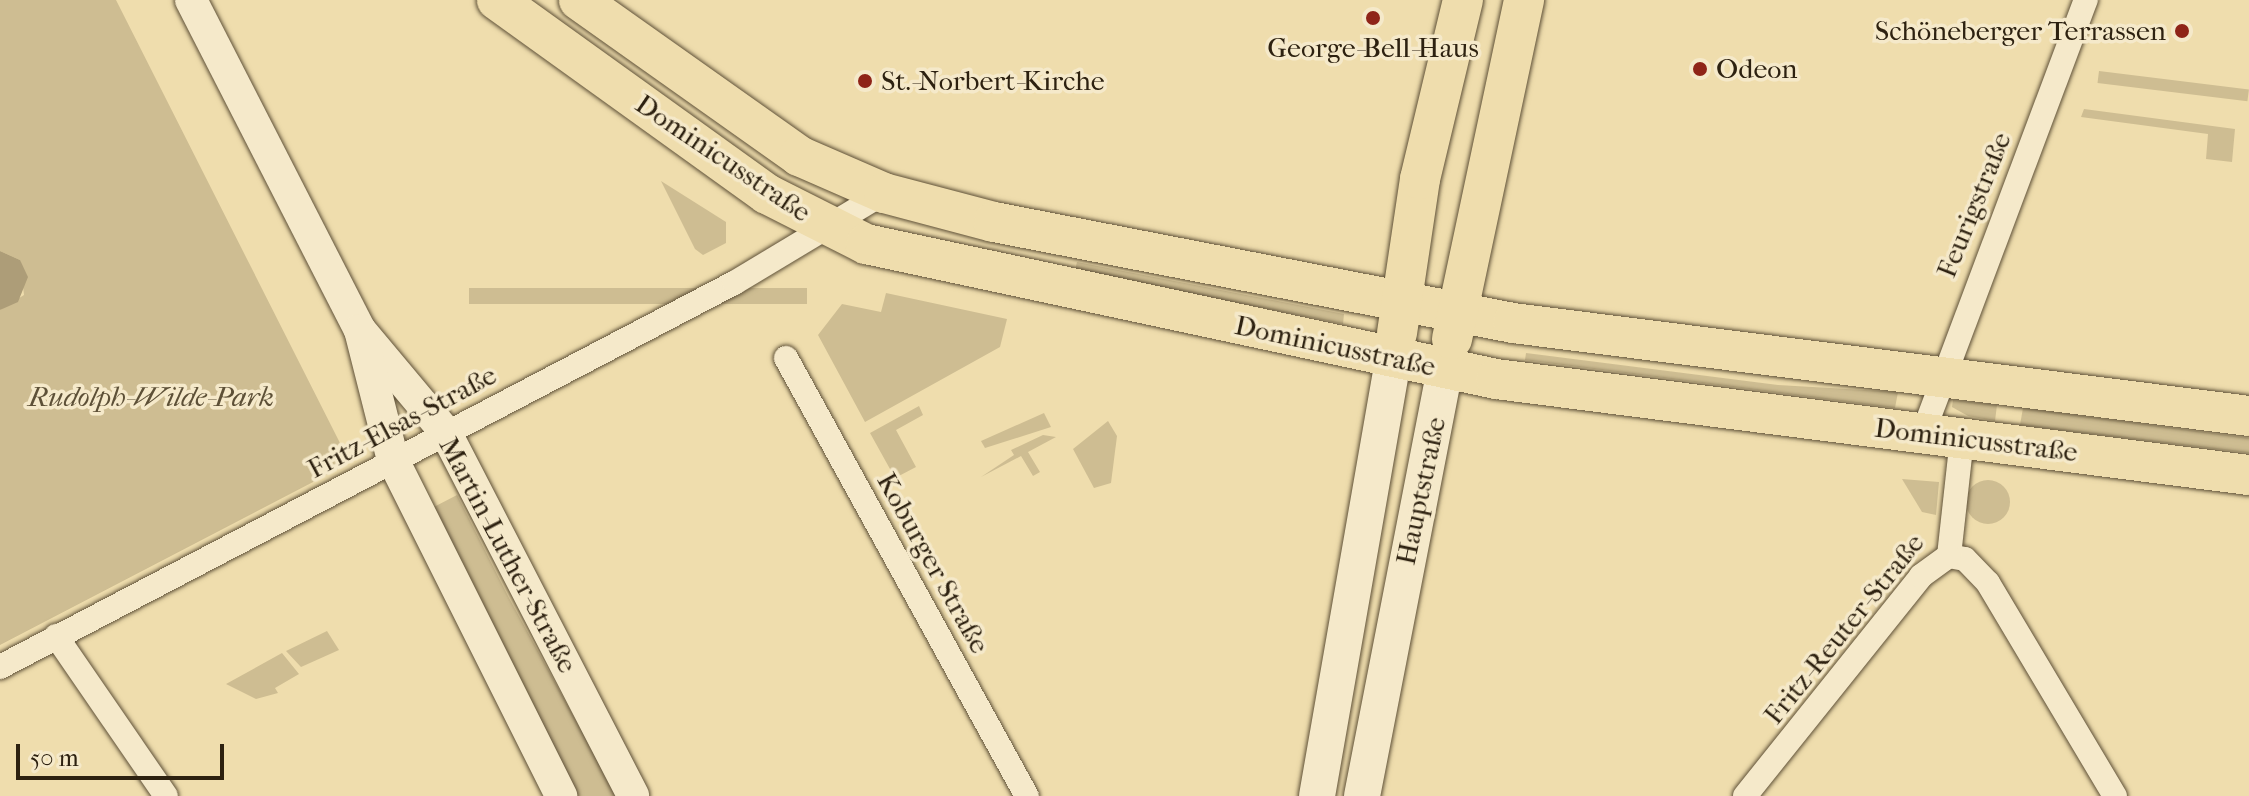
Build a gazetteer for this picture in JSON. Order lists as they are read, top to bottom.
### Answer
{
  "streets": {
    "main road": ["Dominicusstraße", "Hauptstraße"],
    "street": [
      "Feurigstraße",
      "Fritz-Elsas-Straße",
      "Martin-Luther-Straße",
      "Koburger Straße",
      "Fritz-Reuter-Straße"
    ]
  },
  "crossings": [
    ["Dominicusstraße", "Feurigstraße"],
    ["Dominicusstraße", "Fritz-Elsas-Straße"],
    ["Dominicusstraße", "Hauptstraße"],
    ["Dominicusstraße", "Fritz-Reuter-Straße"],
    ["Fritz-Elsas-Straße", "Martin-Luther-Straße"]
  ],
  "parks": ["Rudolph-Wilde-Park"],
  "places": [
    "George-Bell-Haus",
    "Schöneberger Terrassen",
    "Odeon",
    "St.-Norbert-Kirche"
  ],
  "scale_bar": "50 m"
}
